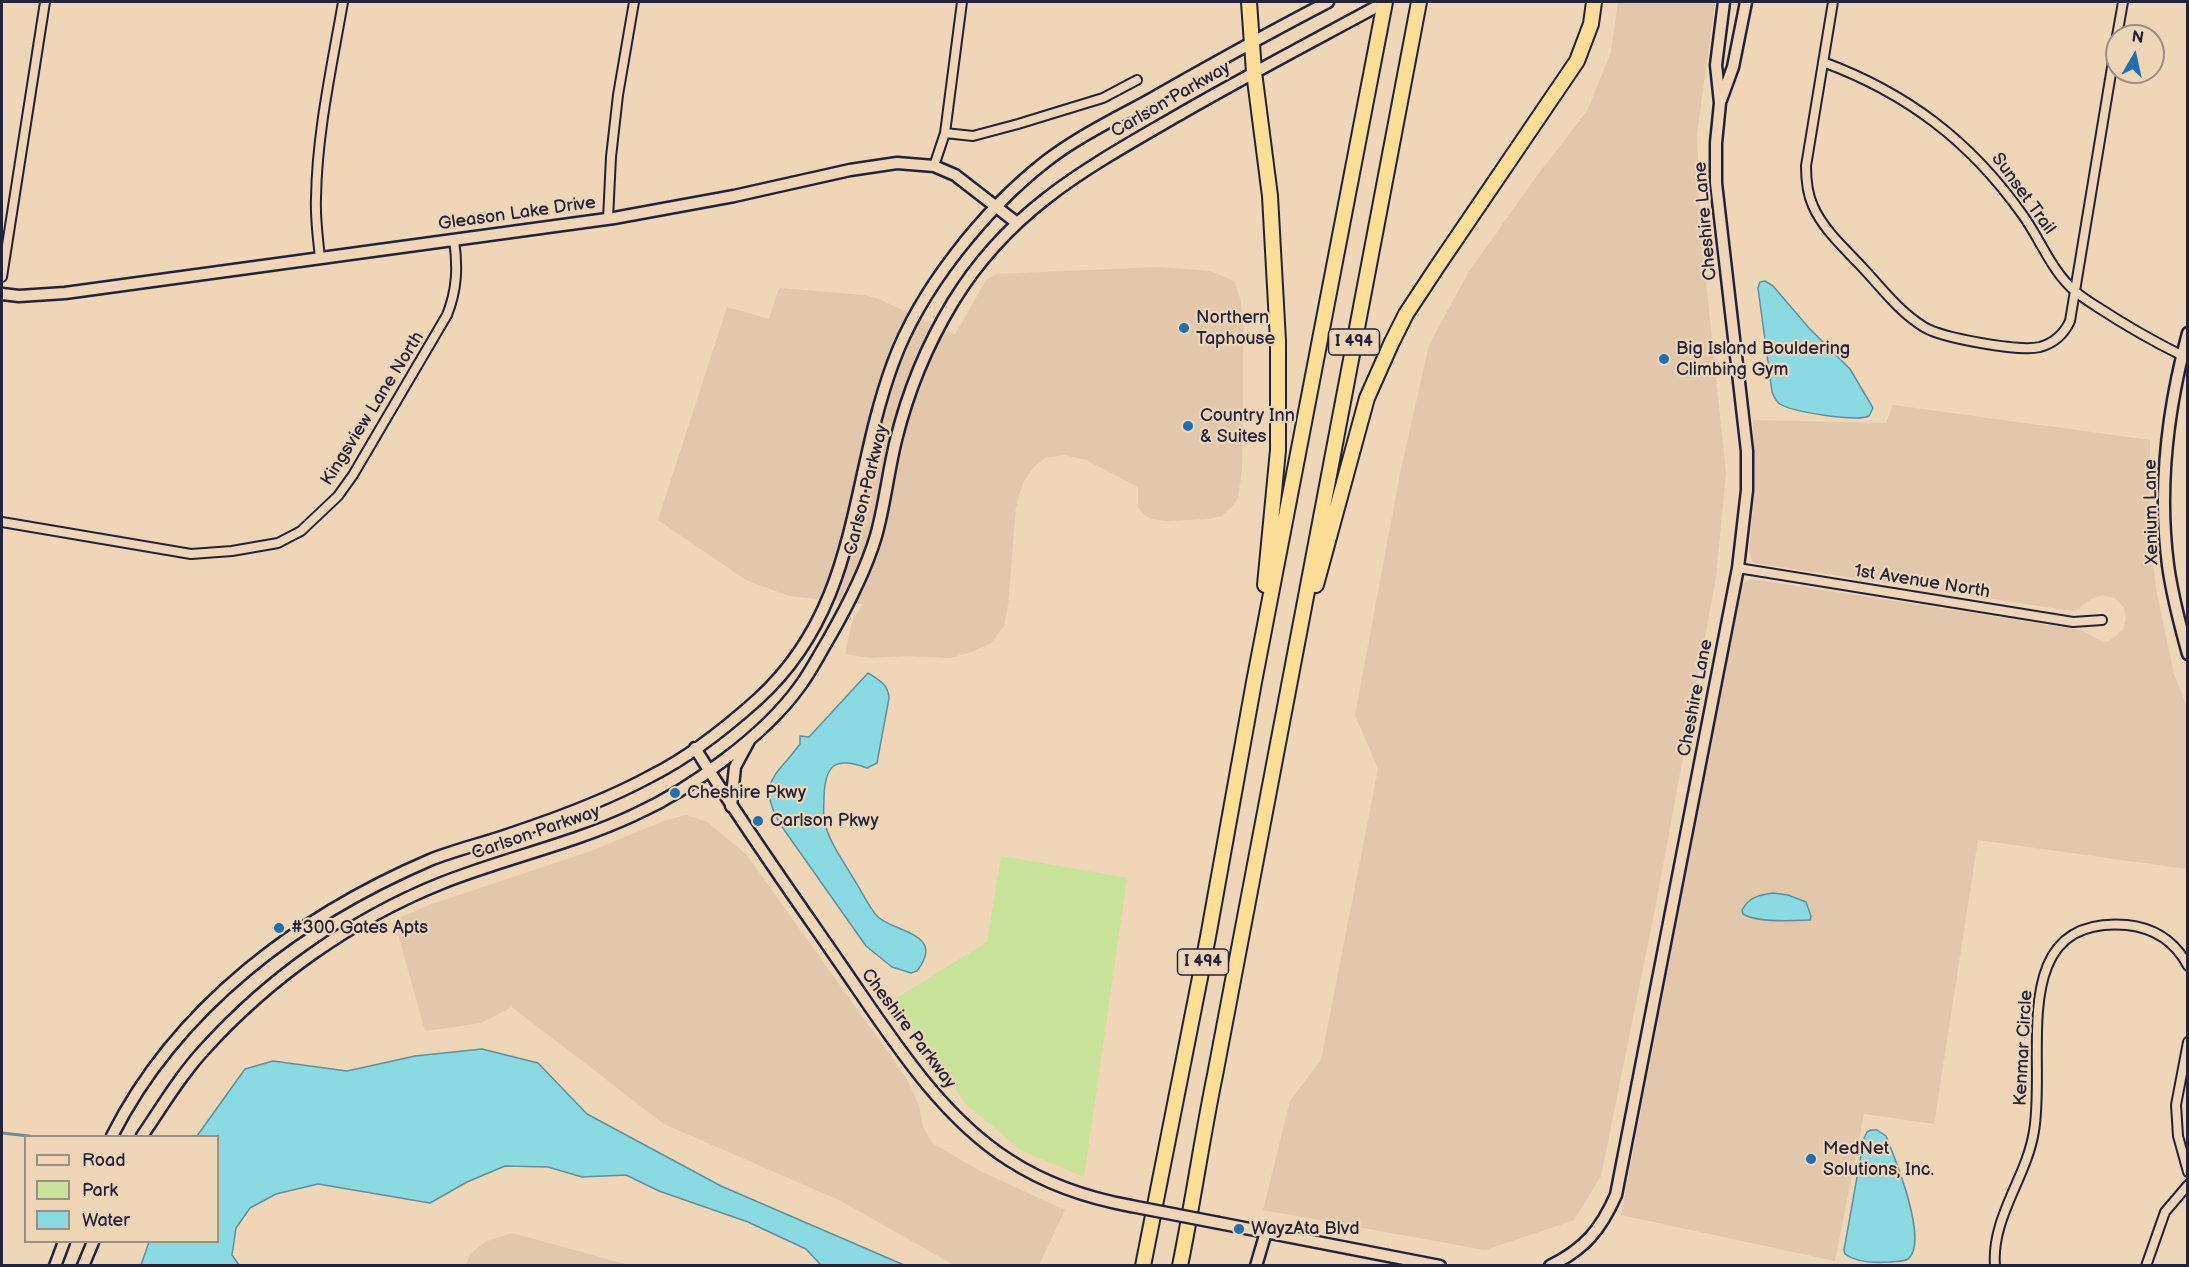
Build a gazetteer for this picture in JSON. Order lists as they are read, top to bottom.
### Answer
{
  "streets": {
    "highway": ["I 494"],
    "main road": [
      "Carlson Parkway",
      "Gleason Lake Drive",
      "Cheshire Lane",
      "Xenium Lane",
      "Cheshire Parkway"
    ],
    "street": [
      "Sunset Trail",
      "Kingsview Lane North",
      "1st Avenue North",
      "Kenmar Circle"
    ]
  },
  "crossings": [
    ["Carlson Parkway", "Gleason Lake Drive"],
    ["Carlson Parkway", "I 494"],
    ["Carlson Parkway", "Cheshire Parkway"],
    ["Sunset Trail", "Xenium Lane"],
    ["Gleason Lake Drive", "Kingsview Lane North"],
    ["Cheshire Lane", "1st Avenue North"]
  ],
  "places": [
    "Northern Taphouse",
    "Big Island Bouldering Climbing Gym",
    "Country Inn & Suites",
    "Cheshire Pkwy",
    "Carlson Pkwy",
    "#300 Gates Apts",
    "MedNet Solutions, Inc.",
    "WayzAta Blvd"
  ],
  "legend": ["Road", "Park", "Water"],
  "north": "top"
}
